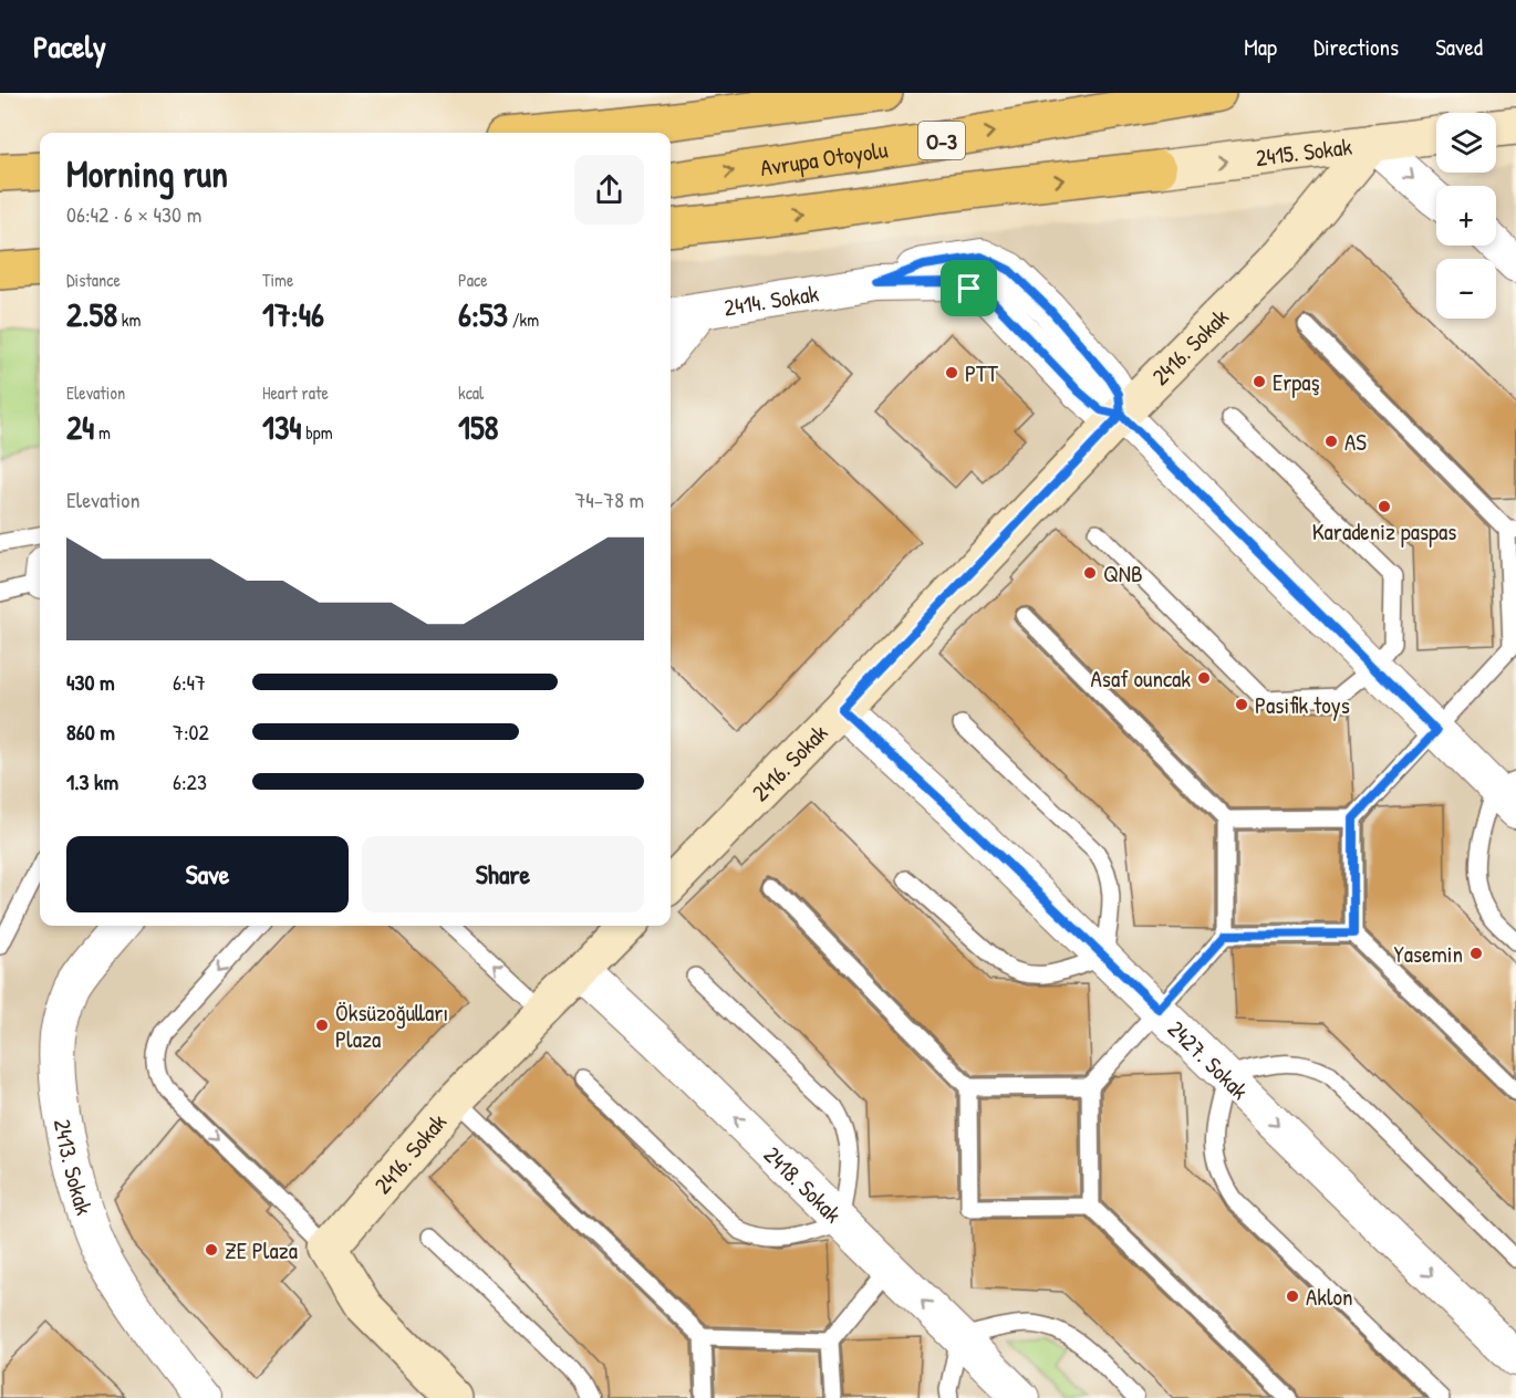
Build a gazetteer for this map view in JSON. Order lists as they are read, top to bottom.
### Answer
{
  "streets": {
    "highway": ["O-3", "Avrupa Otoyolu"],
    "street": [
      "2415. Sokak",
      "2414. Sokak",
      "2416. Sokak",
      "2427. Sokak",
      "2413. Sokak",
      "2418. Sokak"
    ]
  },
  "crossings": [
    ["2415. Sokak", "2416. Sokak"],
    ["2414. Sokak", "2416. Sokak"],
    ["2416. Sokak", "2427. Sokak"],
    ["2416. Sokak", "2418. Sokak"]
  ],
  "one_way": ["2415. Sokak", "2427. Sokak", "2418. Sokak"],
  "places": [
    "PTT",
    "Erpaş",
    "AS",
    "Karadeniz paspas",
    "QNB",
    "Asaf ouncak",
    "Pasifik toys",
    "Yasemin",
    "Öksüzoğulları Plaza",
    "ZE Plaza",
    "Aklon"
  ],
  "page": {
    "header": "Pacely",
    "nav": ["Map", "Directions", "Saved"],
    "map_buttons": ["+", "−"],
    "heading": ["Morning run", "06:42 · 6 × 430 m"],
    "stats": [
      ["Distance", "2.58 km"],
      ["Time", "17:46"],
      ["Pace", "6:53 /km"],
      ["Elevation", "24 m"],
      ["Heart rate", "134 bpm"],
      ["kcal", "158"]
    ],
    "chart": ["Elevation", "74–78 m"],
    "list": [
      {
        "name": "430 m",
        "note": "6:47"
      },
      {
        "name": "860 m",
        "note": "7:02"
      },
      {
        "name": "1.3 km",
        "note": "6:23"
      }
    ],
    "buttons": ["Save", "Share"]
  }
}
